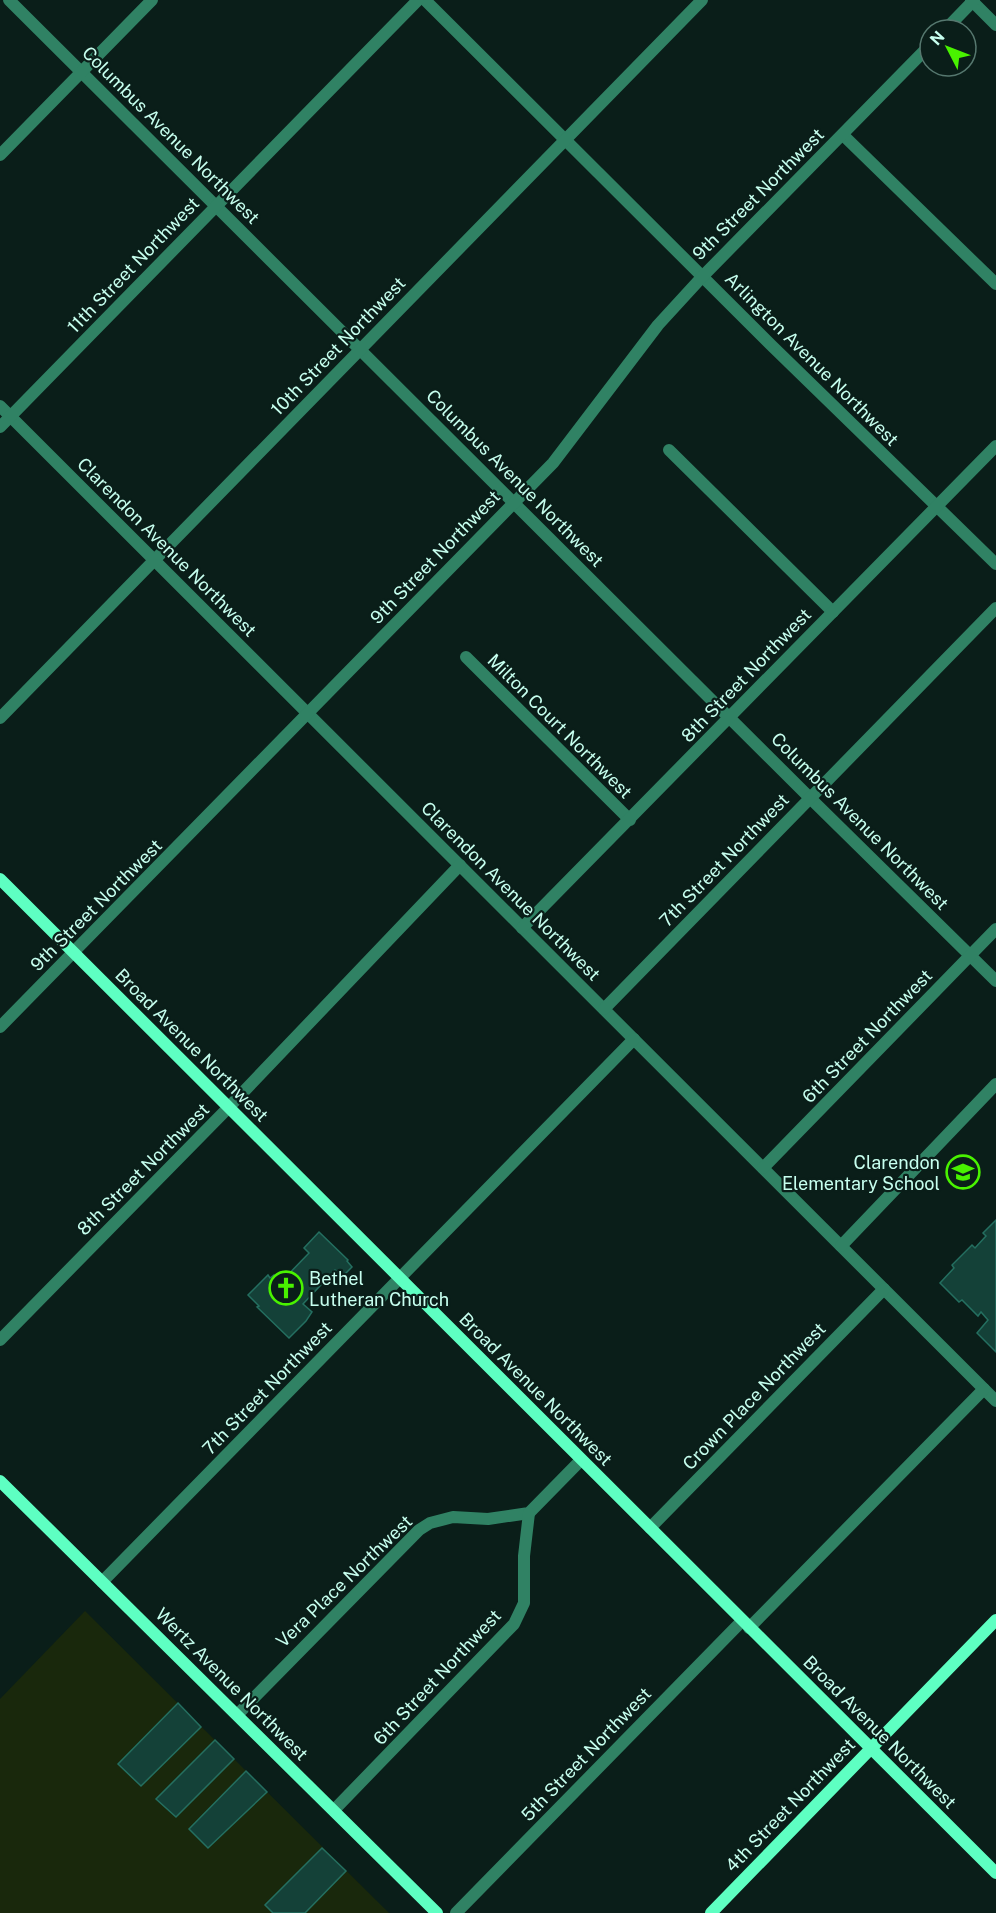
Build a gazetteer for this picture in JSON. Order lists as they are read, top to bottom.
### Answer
{
  "streets": {
    "street": [
      "Columbus Avenue Northwest",
      "9th Street Northwest",
      "11th Street Northwest",
      "10th Street Northwest",
      "Arlington Avenue Northwest",
      "Clarendon Avenue Northwest",
      "8th Street Northwest",
      "Milton Court Northwest",
      "7th Street Northwest",
      "6th Street Northwest",
      "Broad Avenue Northwest",
      "Crown Place Northwest",
      "Vera Place Northwest",
      "Wertz Avenue Northwest",
      "5th Street Northwest",
      "4th Street Northwest"
    ]
  },
  "crossings": [
    ["Columbus Avenue Northwest", "9th Street Northwest"],
    ["Columbus Avenue Northwest", "11th Street Northwest"],
    ["Columbus Avenue Northwest", "10th Street Northwest"],
    ["Columbus Avenue Northwest", "8th Street Northwest"],
    ["Columbus Avenue Northwest", "7th Street Northwest"],
    ["Columbus Avenue Northwest", "6th Street Northwest"],
    ["9th Street Northwest", "Arlington Avenue Northwest"],
    ["9th Street Northwest", "Clarendon Avenue Northwest"],
    ["9th Street Northwest", "Broad Avenue Northwest"],
    ["11th Street Northwest", "Clarendon Avenue Northwest"],
    ["10th Street Northwest", "Arlington Avenue Northwest"],
    ["10th Street Northwest", "Clarendon Avenue Northwest"],
    ["Arlington Avenue Northwest", "8th Street Northwest"],
    ["Clarendon Avenue Northwest", "8th Street Northwest"],
    ["Clarendon Avenue Northwest", "7th Street Northwest"],
    ["Clarendon Avenue Northwest", "6th Street Northwest"],
    ["Clarendon Avenue Northwest", "Crown Place Northwest"],
    ["Clarendon Avenue Northwest", "5th Street Northwest"],
    ["8th Street Northwest", "Milton Court Northwest"],
    ["8th Street Northwest", "Broad Avenue Northwest"],
    ["7th Street Northwest", "Broad Avenue Northwest"],
    ["7th Street Northwest", "Wertz Avenue Northwest"],
    ["6th Street Northwest", "Vera Place Northwest"],
    ["6th Street Northwest", "Wertz Avenue Northwest"],
    ["Broad Avenue Northwest", "Crown Place Northwest"],
    ["Broad Avenue Northwest", "5th Street Northwest"],
    ["Broad Avenue Northwest", "4th Street Northwest"],
    ["Vera Place Northwest", "Wertz Avenue Northwest"]
  ],
  "places": {
    "school or university": ["Clarendon Elementary School"],
    "church": ["Bethel Lutheran Church"]
  },
  "north": "top left"
}
